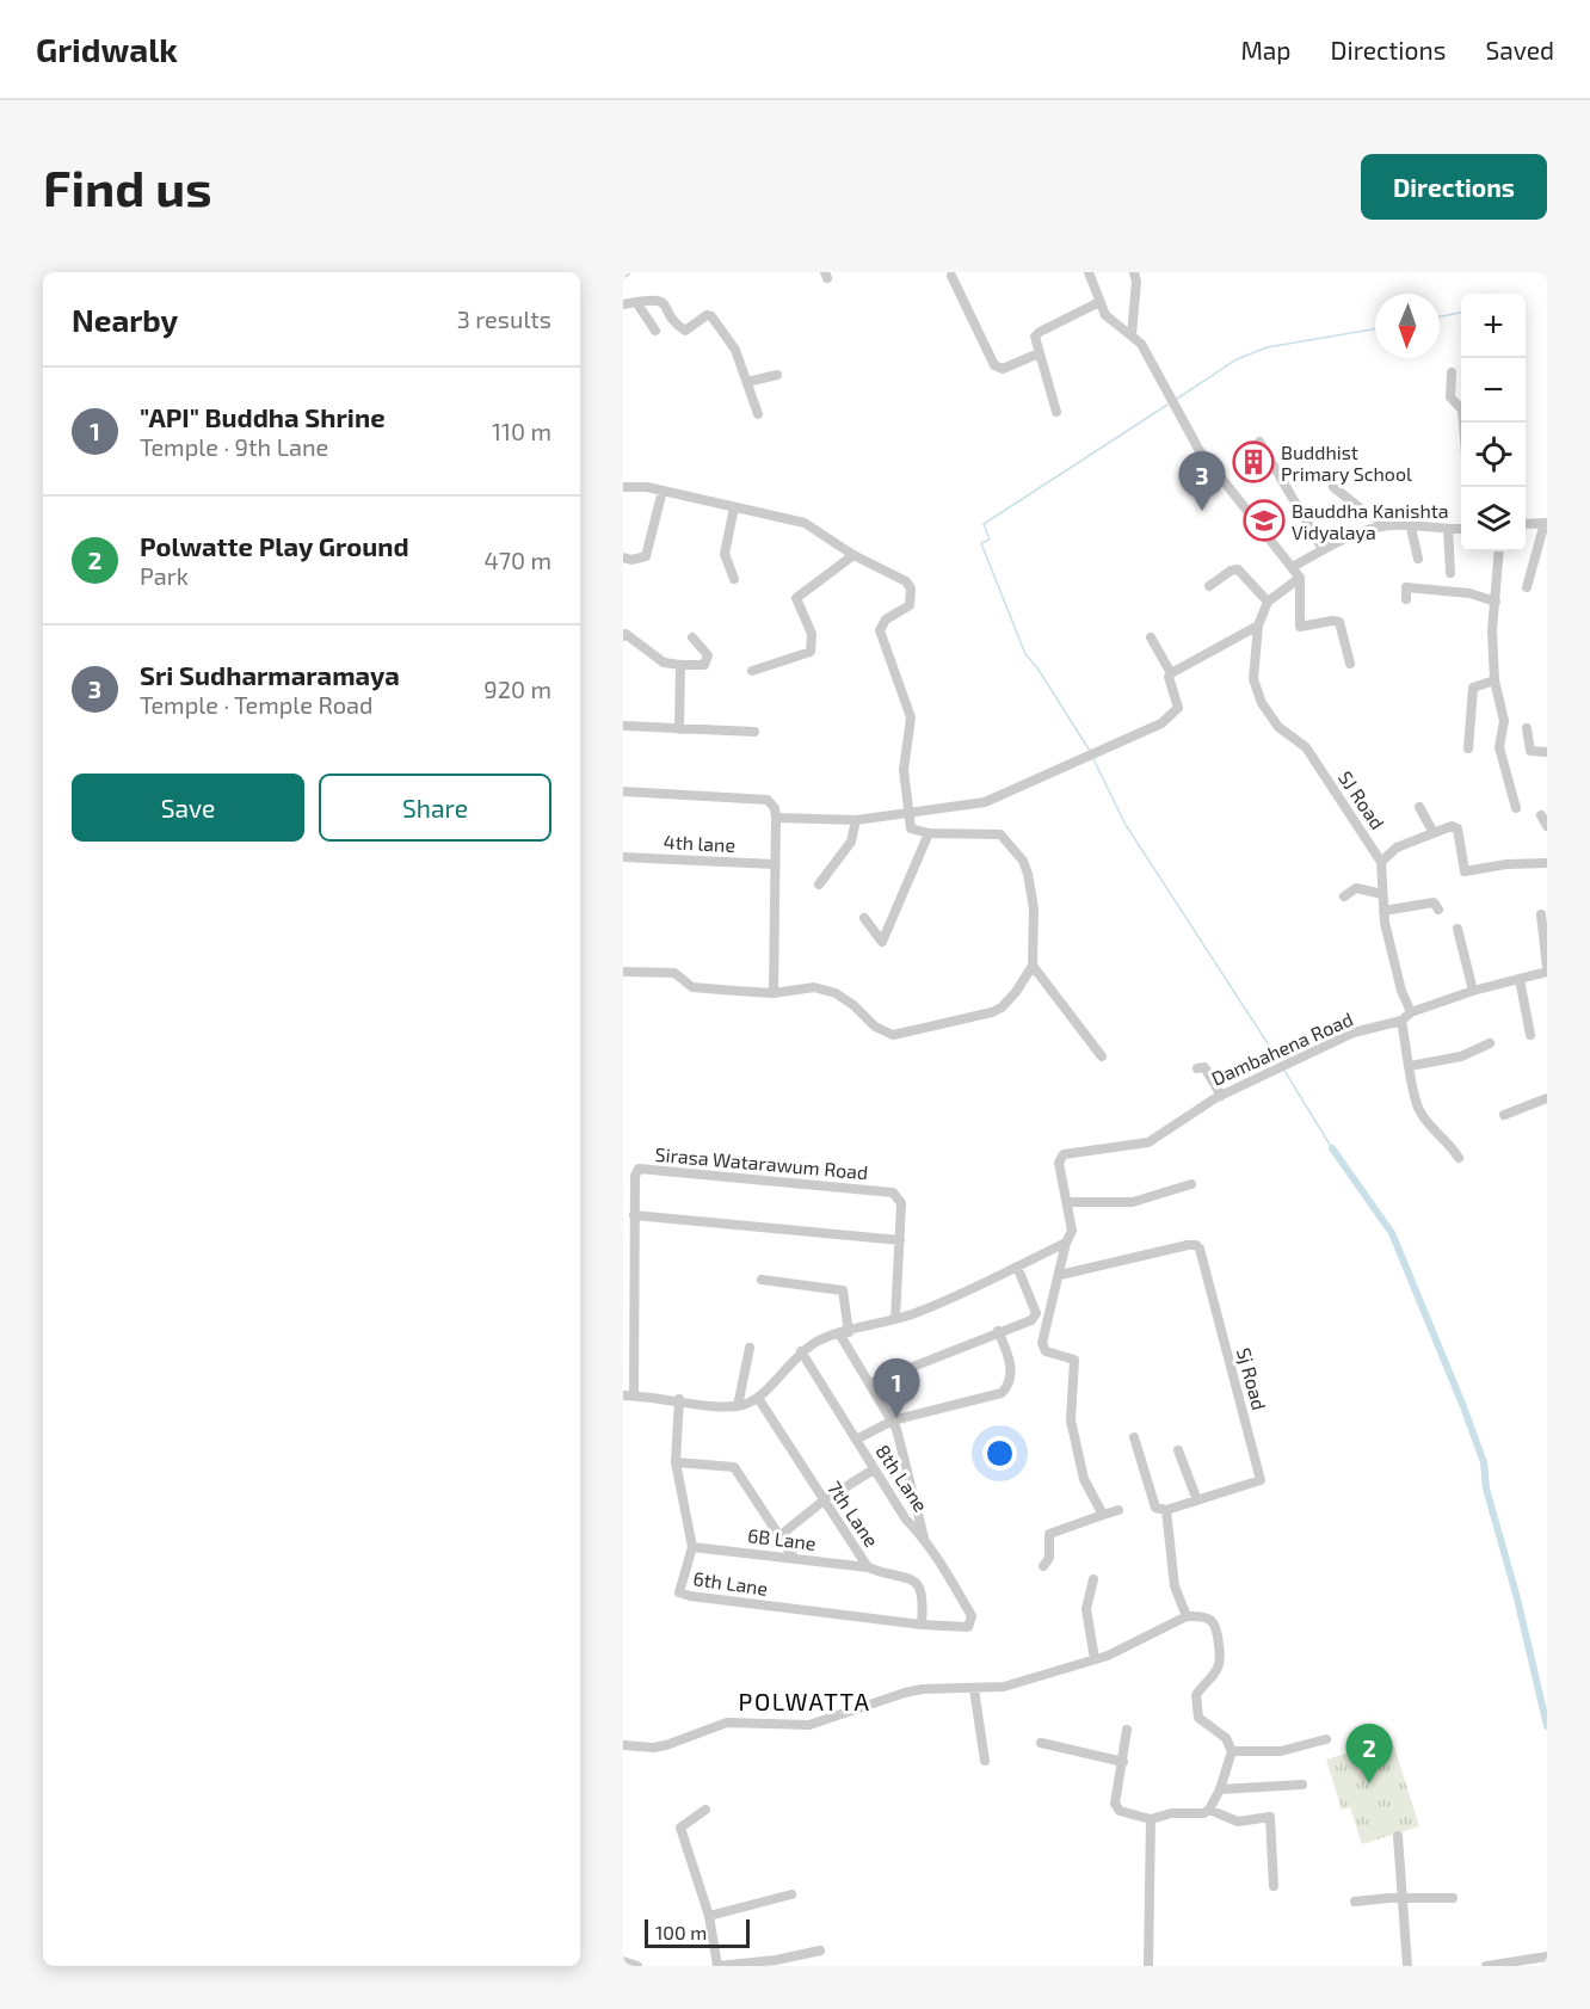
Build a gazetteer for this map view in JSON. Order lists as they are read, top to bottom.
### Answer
{
  "streets": {
    "street": [
      "SJ Road",
      "4th lane",
      "Dambahena Road",
      "Sirasa Watarawum Road",
      "Sj Road",
      "8th Lane",
      "7th Lane",
      "6B Lane",
      "6th Lane"
    ]
  },
  "crossings": [
    ["8th Lane", "6th Lane"],
    ["7th Lane", "6B Lane"],
    ["7th Lane", "6th Lane"],
    ["6B Lane", "6th Lane"]
  ],
  "districts": ["POLWATTA"],
  "places": {
    "building": ["Buddhist Primary School"],
    "school or university": ["Bauddha Kanishta Vidyalaya"]
  },
  "scale_bar": "100 m",
  "north": "bottom",
  "page": {
    "header": "Gridwalk",
    "nav": ["Map", "Directions", "Saved"],
    "buttons": [
      "Directions",
      ["Save", "Share"]
    ],
    "title": "Find us",
    "heading": ["Nearby", "3 results"],
    "map_buttons": ["+", "−"],
    "list": [
      {
        "mark": "1",
        "name": "\"API\" Buddha Shrine",
        "note": "Temple · 9th Lane",
        "value": "110 m"
      },
      {
        "mark": "2",
        "name": "Polwatte Play Ground",
        "note": "Park",
        "value": "470 m"
      },
      {
        "mark": "3",
        "name": "Sri Sudharmaramaya",
        "note": "Temple · Temple Road",
        "value": "920 m"
      }
    ],
    "pins": ["3", "1", "2"],
    "scale": "100 m"
  }
}
